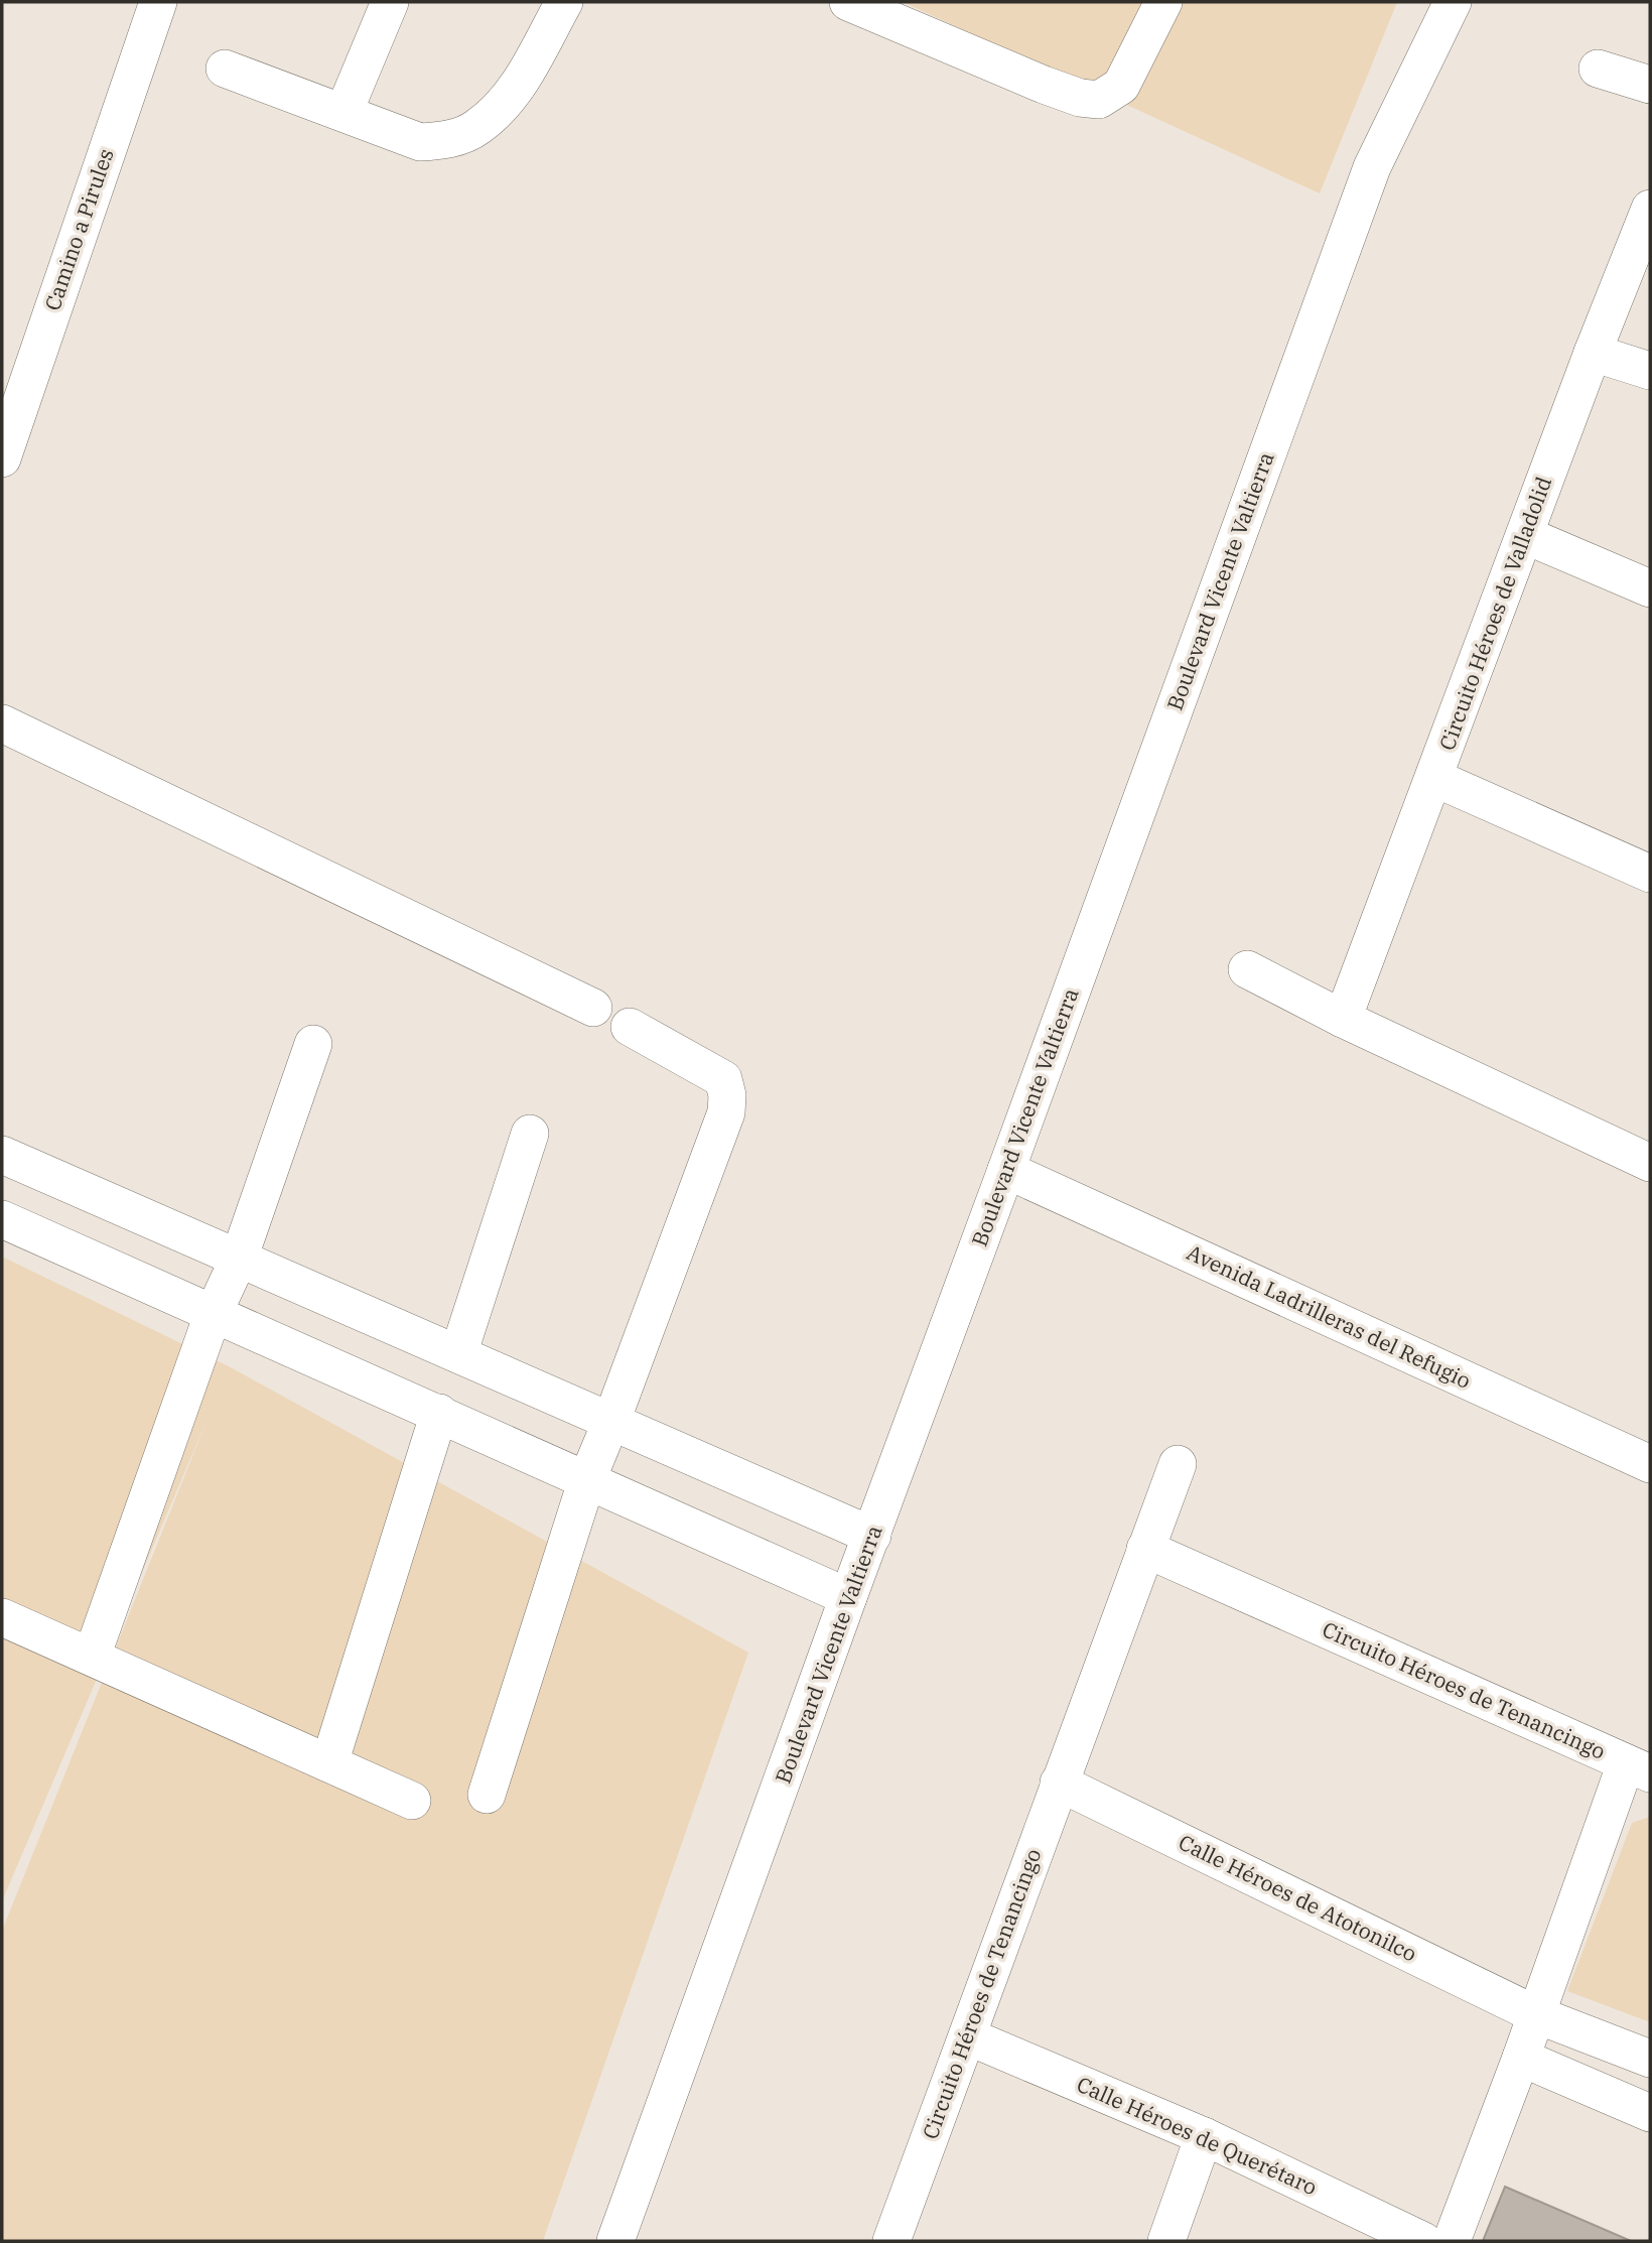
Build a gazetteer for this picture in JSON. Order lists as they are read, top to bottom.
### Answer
{
  "streets": {
    "street": [
      "Camino a Pirules",
      "Boulevard Vicente Valtierra",
      "Circuito Héroes de Valladolid",
      "Avenida Ladrilleras del Refugio",
      "Circuito Héroes de Tenancingo",
      "Calle Héroes de Atotonilco",
      "Calle Héroes de Querétaro"
    ]
  },
  "crossings": [
    ["Boulevard Vicente Valtierra", "Avenida Ladrilleras del Refugio"],
    ["Circuito Héroes de Tenancingo", "Calle Héroes de Atotonilco"],
    ["Circuito Héroes de Tenancingo", "Calle Héroes de Querétaro"]
  ]
}
